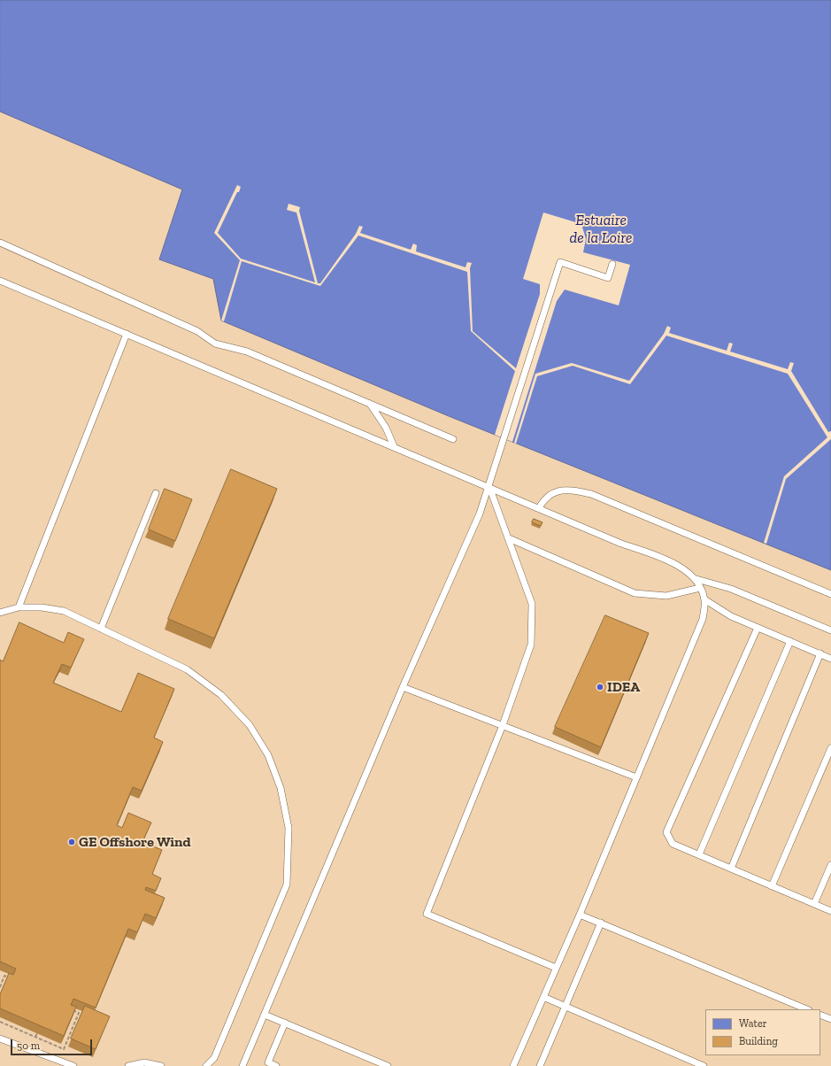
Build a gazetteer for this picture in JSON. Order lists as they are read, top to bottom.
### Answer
{
  "water": ["Estuaire de la Loire"],
  "places": ["IDEA", "GE Offshore Wind"],
  "legend": ["Water", "Building"],
  "scale_bar": "50 m"
}
